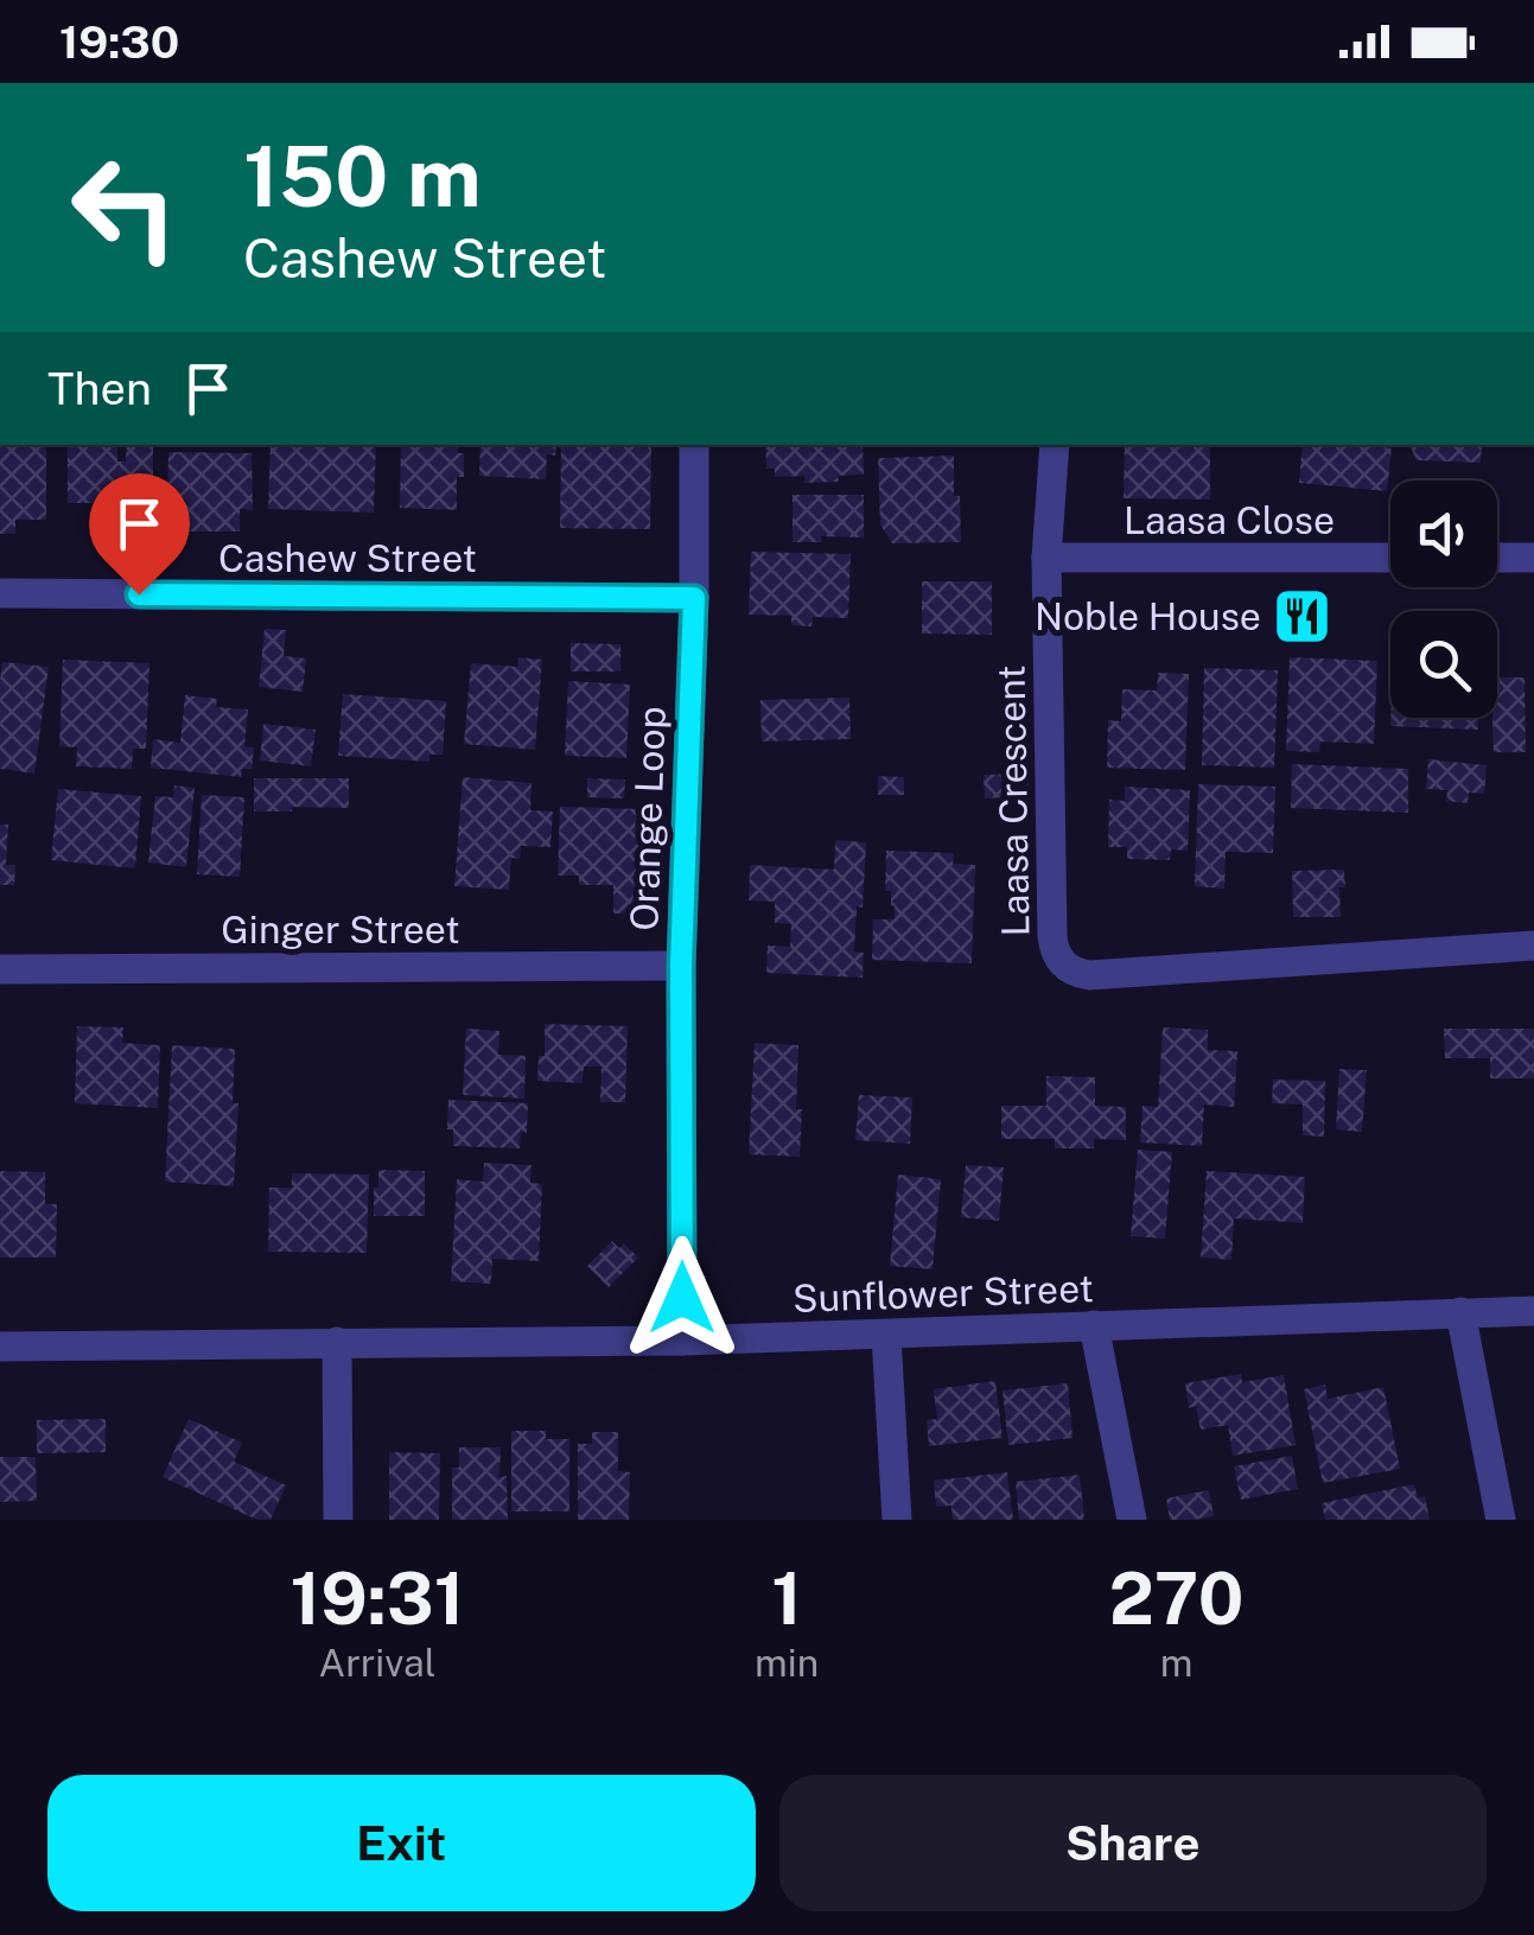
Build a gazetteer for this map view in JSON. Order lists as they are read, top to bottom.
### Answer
{
  "streets": {
    "street": [
      "Laasa Close",
      "Cashew Street",
      "Laasa Crescent",
      "Orange Loop",
      "Ginger Street",
      "Sunflower Street"
    ]
  },
  "crossings": [
    ["Laasa Close", "Laasa Crescent"],
    ["Cashew Street", "Orange Loop"],
    ["Orange Loop", "Ginger Street"],
    ["Orange Loop", "Sunflower Street"]
  ],
  "places": {
    "restaurant": ["Noble House"]
  },
  "page": {
    "status": "19:30",
    "turn": ["150 m", "Cashew Street"],
    "then": "Then",
    "eta": [
      "19:31",
      "Arrival",
      "1",
      "min",
      "270",
      "m"
    ],
    "buttons": ["Exit", "Share"]
  }
}
